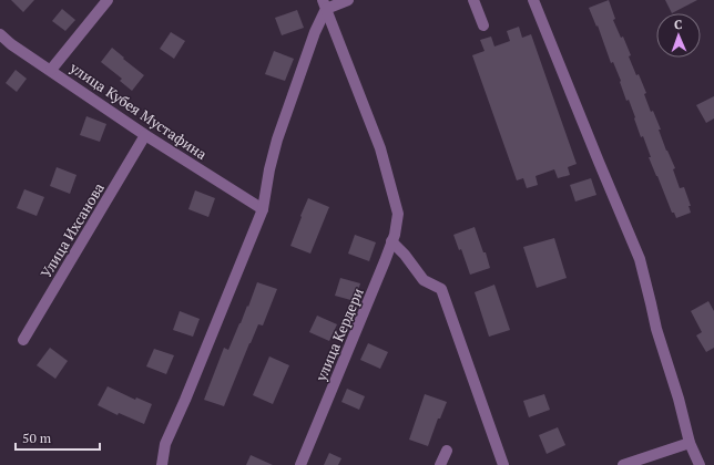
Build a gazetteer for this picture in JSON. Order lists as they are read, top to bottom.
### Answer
{
  "streets": {
    "street": ["улица Кубея Мустафина", "Улица Ихсанова", "улица Кердери"]
  },
  "crossings": [
    ["улица Кубея Мустафина", "Улица Ихсанова"]
  ],
  "scale_bar": "50 m",
  "north": "top"
}
